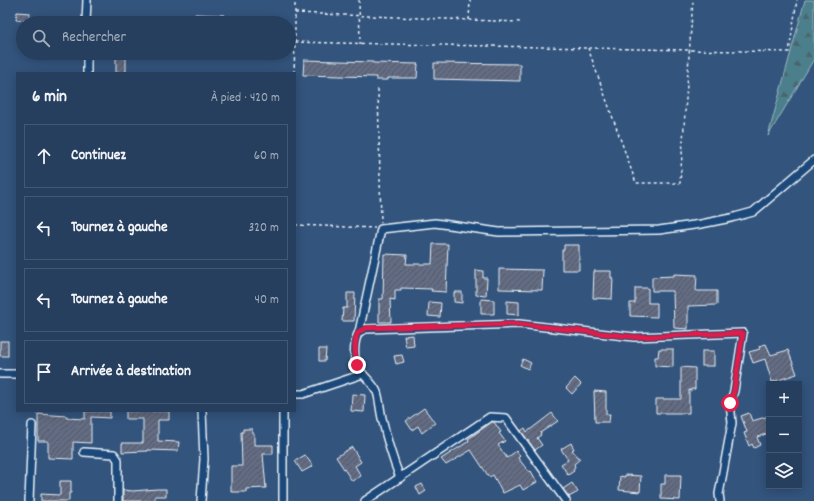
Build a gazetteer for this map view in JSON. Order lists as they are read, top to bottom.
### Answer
{
  "page": {
    "search": "Rechercher",
    "heading": ["6 min", "À pied · 420 m"],
    "list": [
      ["Continuez", "60 m"],
      ["Tournez à gauche", "320 m"],
      ["Tournez à gauche", "40 m"],
      "Arrivée à destination"
    ],
    "map_buttons": ["+", "−"]
  }
}
